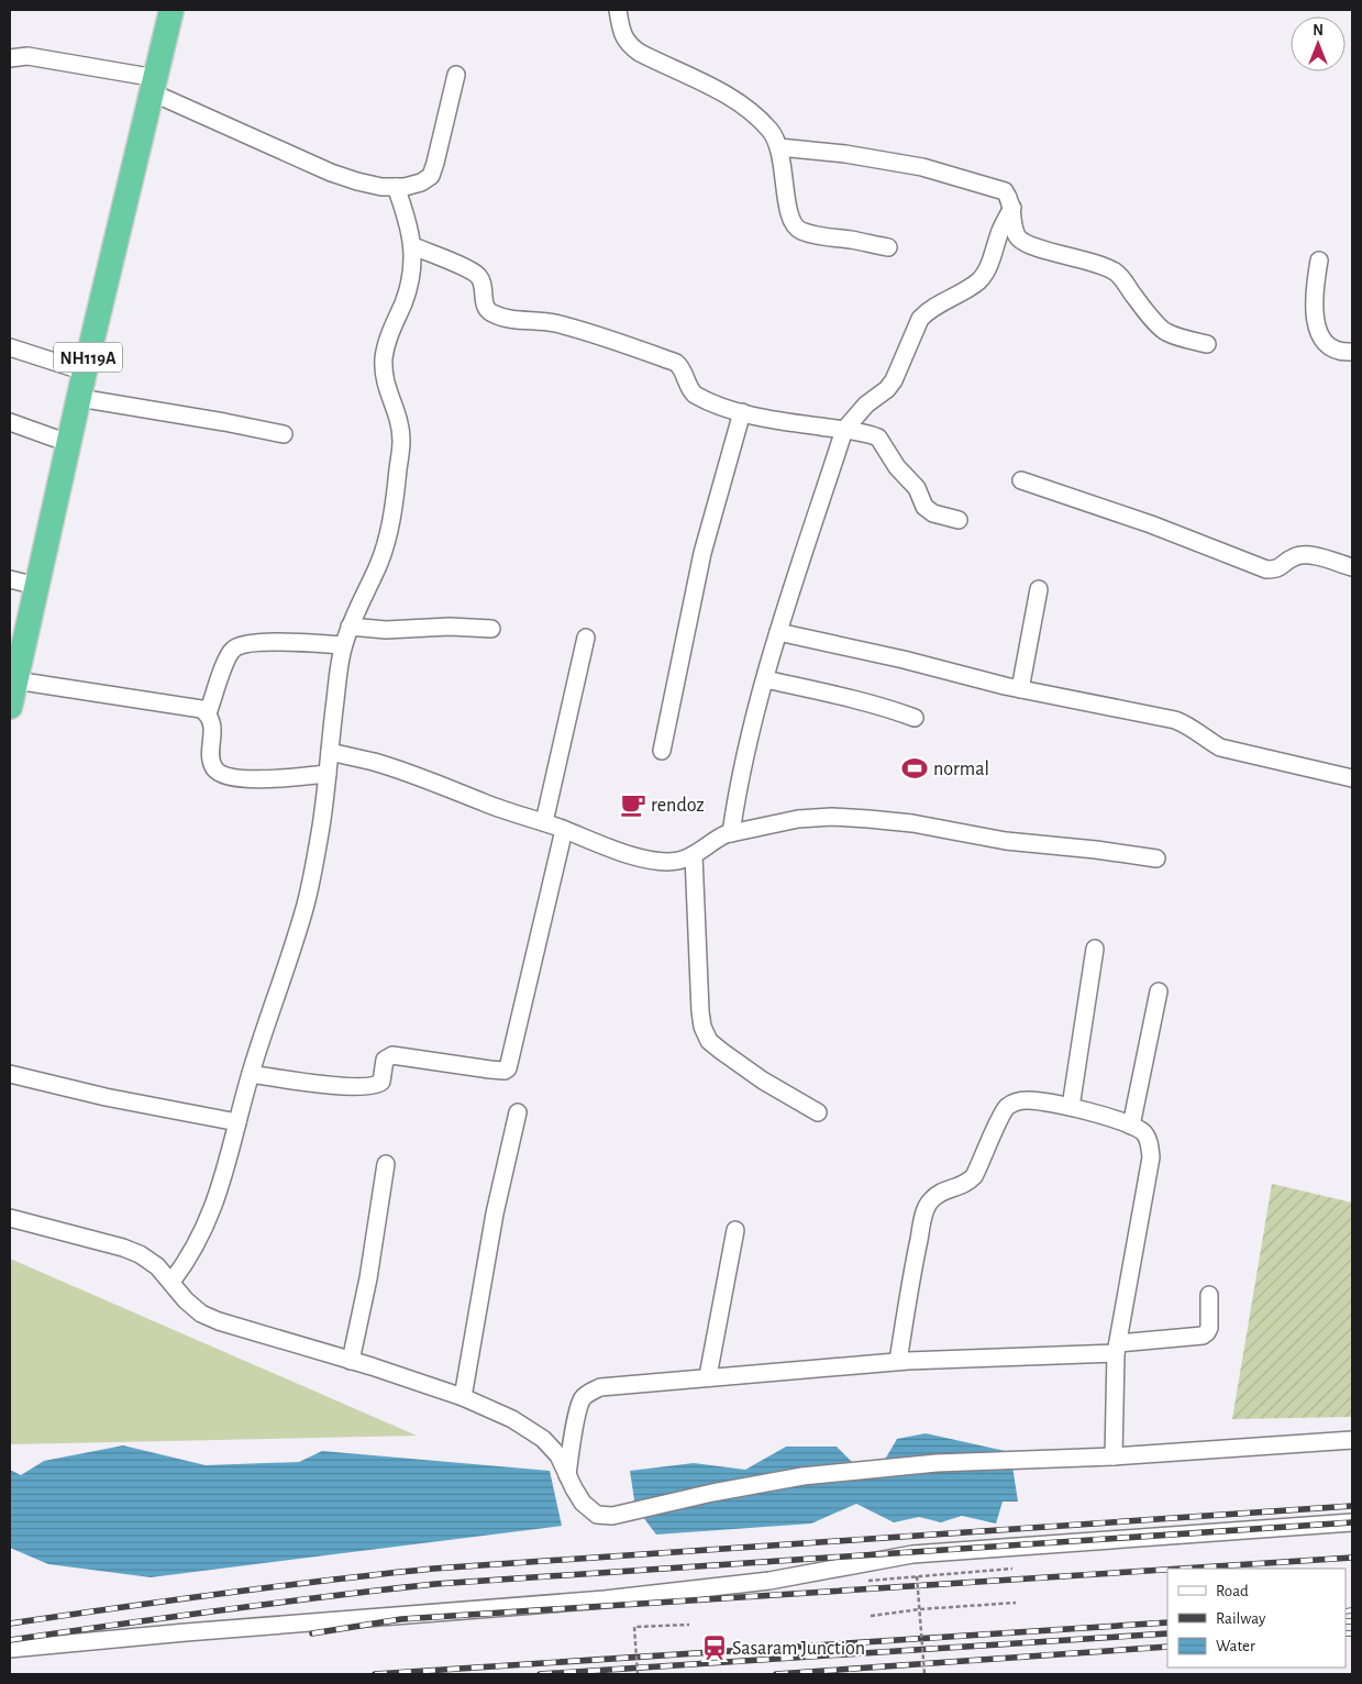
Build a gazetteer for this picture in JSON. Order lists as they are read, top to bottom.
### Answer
{
  "streets": {
    "highway": ["NH119A"]
  },
  "places": {
    "sports": ["normal"],
    "cafe": ["rendoz"],
    "station": ["Sasaram Junction"]
  },
  "legend": ["Road", "Railway", "Water"],
  "north": "top"
}
